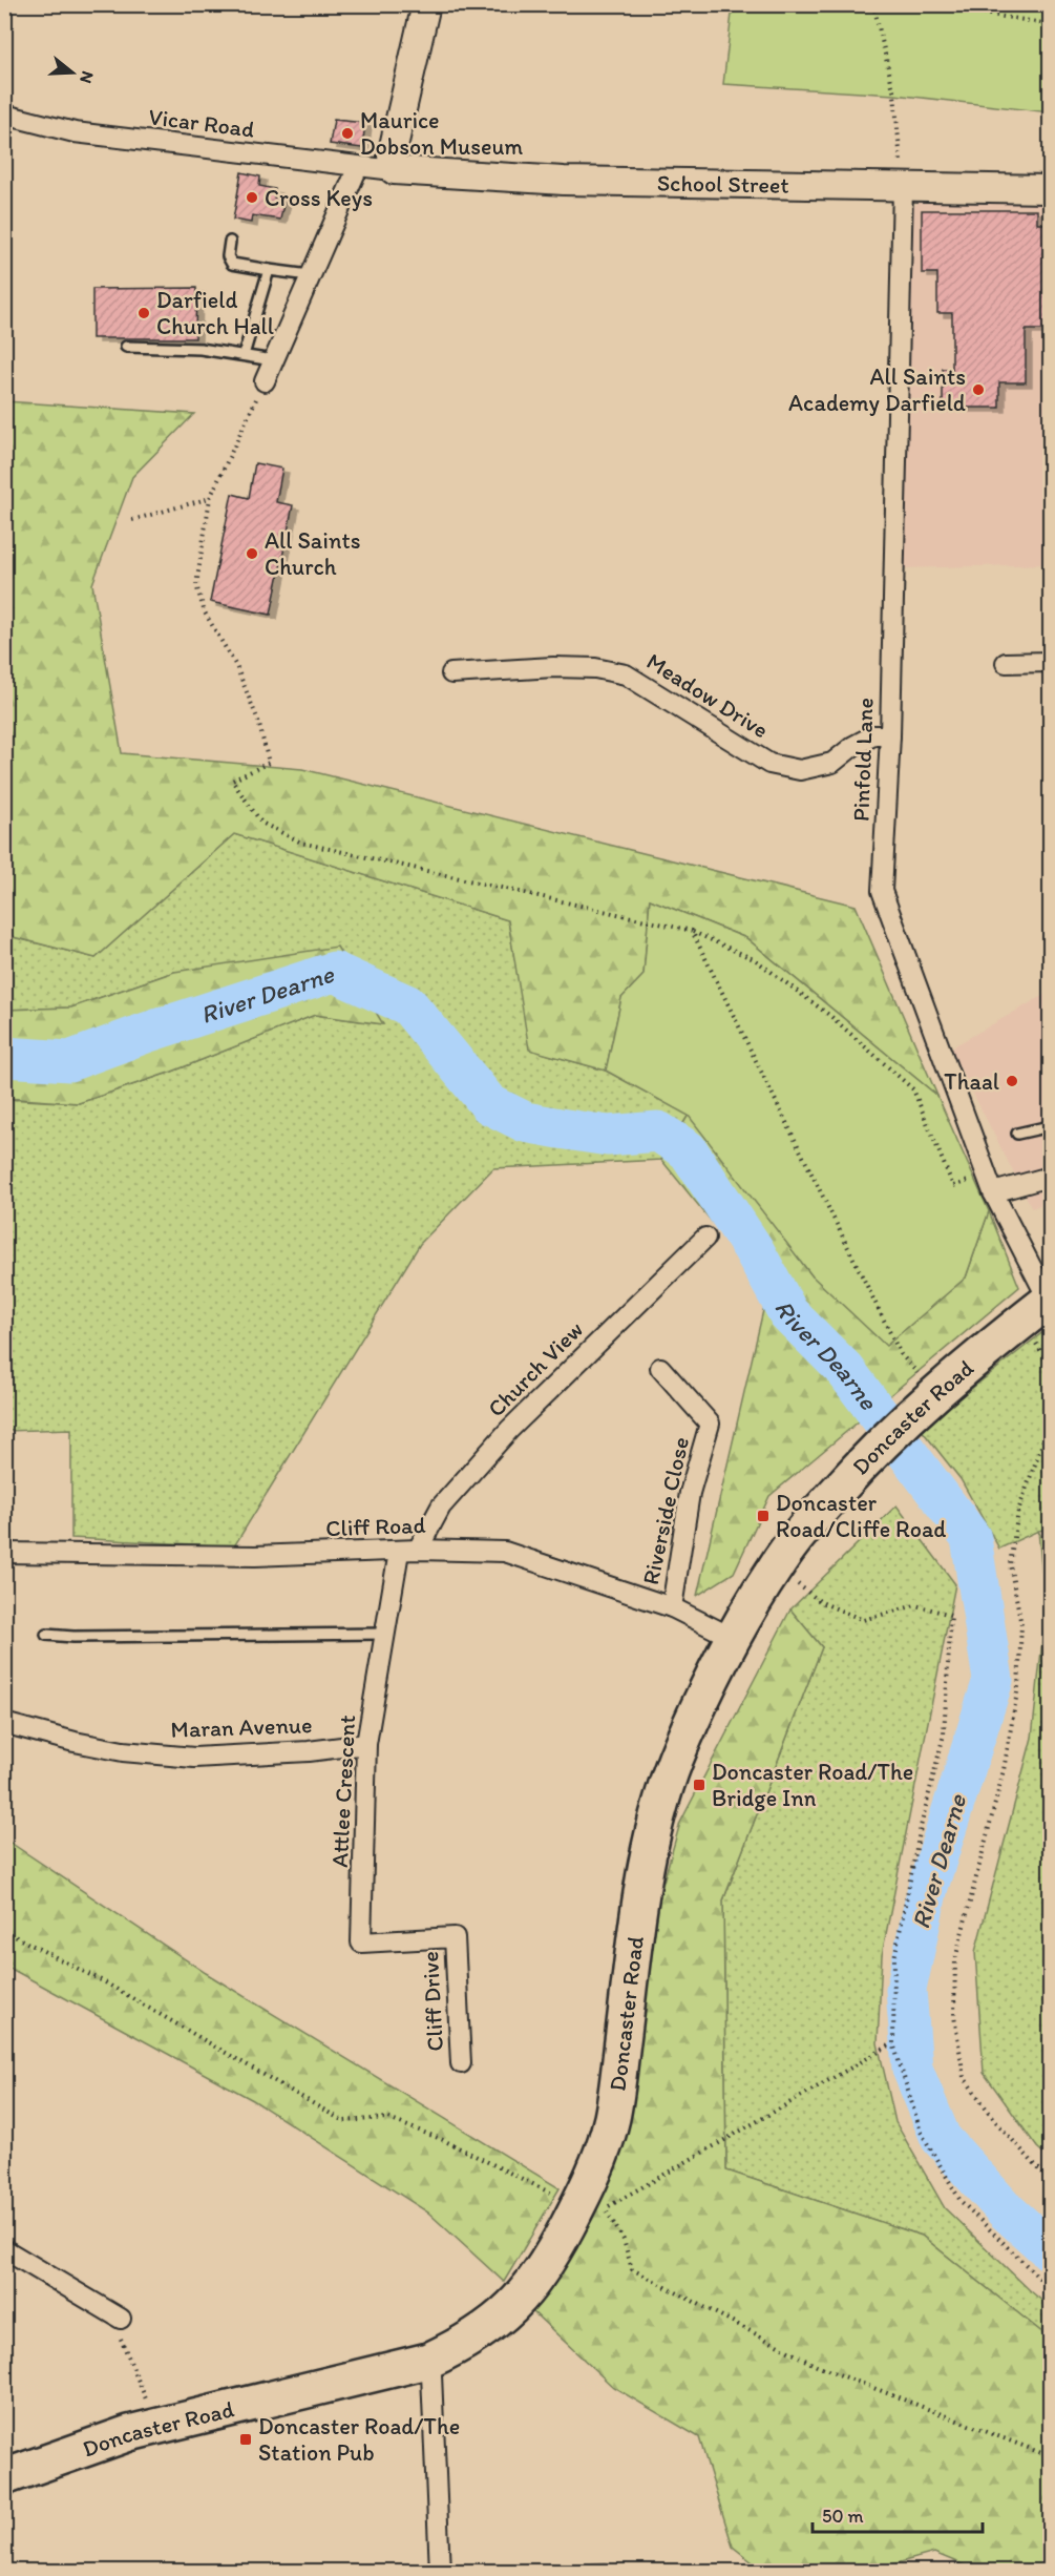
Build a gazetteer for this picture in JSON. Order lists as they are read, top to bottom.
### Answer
{
  "streets": {
    "highway": ["Doncaster Road"],
    "street": [
      "Vicar Road",
      "School Street",
      "Meadow Drive",
      "Pinfold Lane",
      "Church View",
      "Riverside Close",
      "Cliff Road",
      "Maran Avenue",
      "Attlee Crescent",
      "Cliff Drive"
    ]
  },
  "crossings": [
    ["Vicar Road", "School Street"],
    ["School Street", "Pinfold Lane"],
    ["Meadow Drive", "Pinfold Lane"],
    ["Pinfold Lane", "Doncaster Road"],
    ["Church View", "Cliff Road"],
    ["Church View", "Attlee Crescent"],
    ["Doncaster Road", "Cliff Road"],
    ["Riverside Close", "Cliff Road"],
    ["Cliff Road", "Attlee Crescent"],
    ["Maran Avenue", "Attlee Crescent"],
    ["Attlee Crescent", "Cliff Drive"]
  ],
  "water": ["River Dearne"],
  "places": {
    "other": [
      "Maurice Dobson Museum",
      "Cross Keys",
      "Darfield Church Hall",
      "All Saints Academy Darfield",
      "All Saints Church",
      "Thaal"
    ],
    "transit": ["Doncaster Road/Cliffe Road", "Doncaster Road/The Bridge Inn", "Doncaster Road/The Station Pub"]
  },
  "scale_bar": "50 m",
  "north": "right"
}
